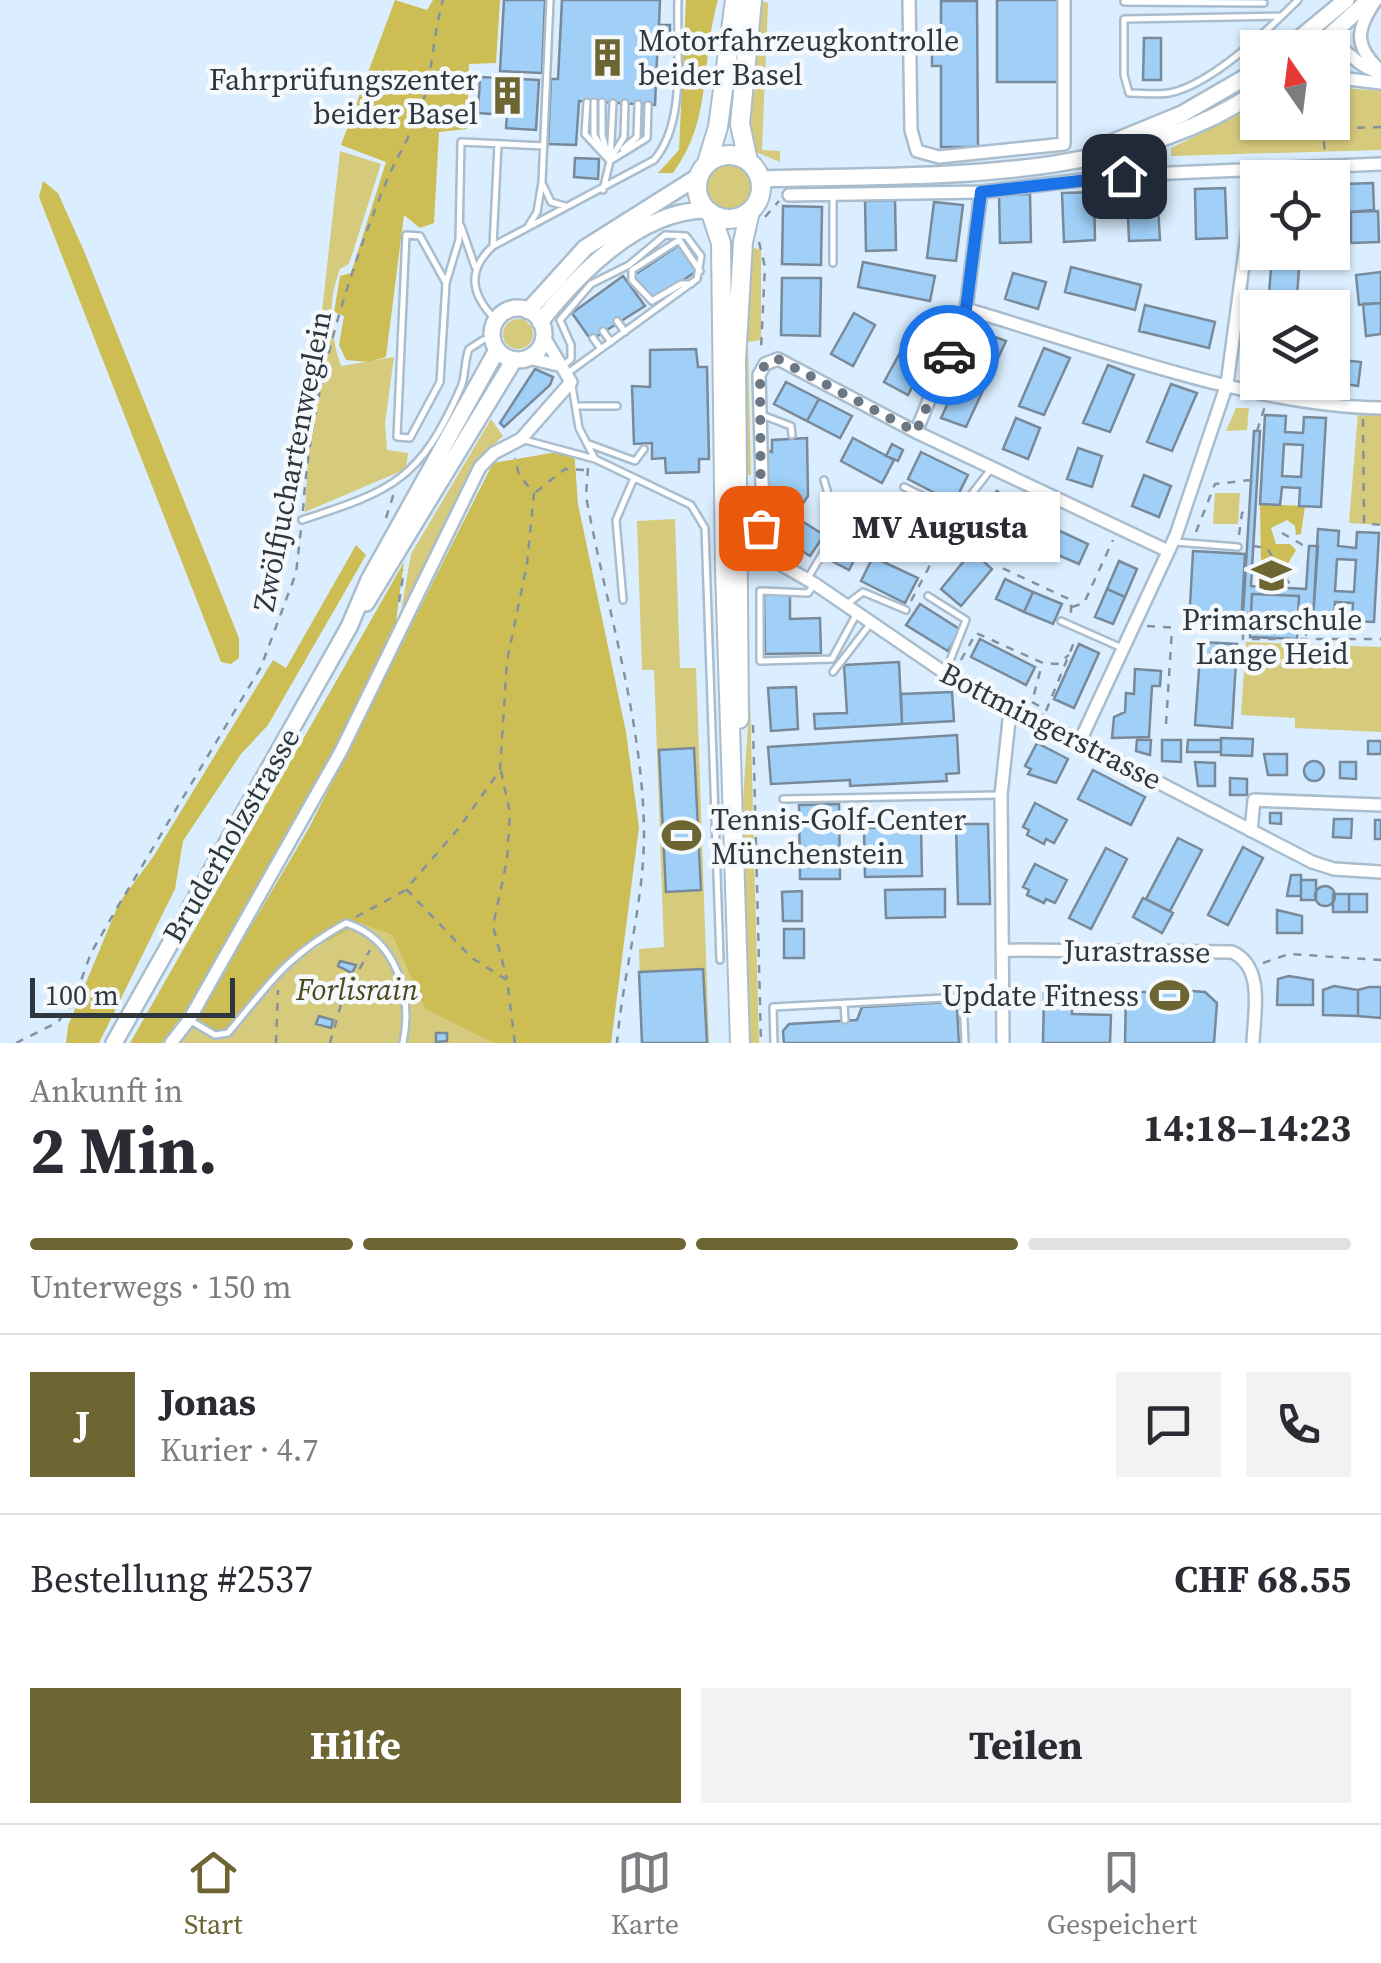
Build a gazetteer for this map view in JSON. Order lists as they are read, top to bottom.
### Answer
{
  "streets": {
    "main road": ["Bruderholzstrasse"],
    "street": ["Bottmingerstrasse", "Jurastrasse"],
    "path": ["Zwölfjuchartenweglein"]
  },
  "parks": ["Forlisrain"],
  "places": {
    "building": ["Motorfahrzeugkontrolle beider Basel", "Fahrprüfungszenter beider Basel"],
    "other": ["MV Augusta"],
    "school or university": ["Primarschule Lange Heid"],
    "sports": ["Tennis-Golf-Center Münchenstein", "Update Fitness"]
  },
  "scale_bar": "100 m",
  "north": "top",
  "page": {
    "bubble": "MV Augusta",
    "scale": "100 m",
    "heading": ["2 Min.", "Ankunft in", "14:18–14:23"],
    "panel": [
      "Jonas",
      "Kurier · 4.7",
      "Bestellung #2537",
      "CHF 68.55"
    ],
    "bar": "Unterwegs · 150 m",
    "round": "J",
    "buttons": ["Hilfe", "Teilen"],
    "tabs": ["Start", "Karte", "Gespeichert"]
  }
}
